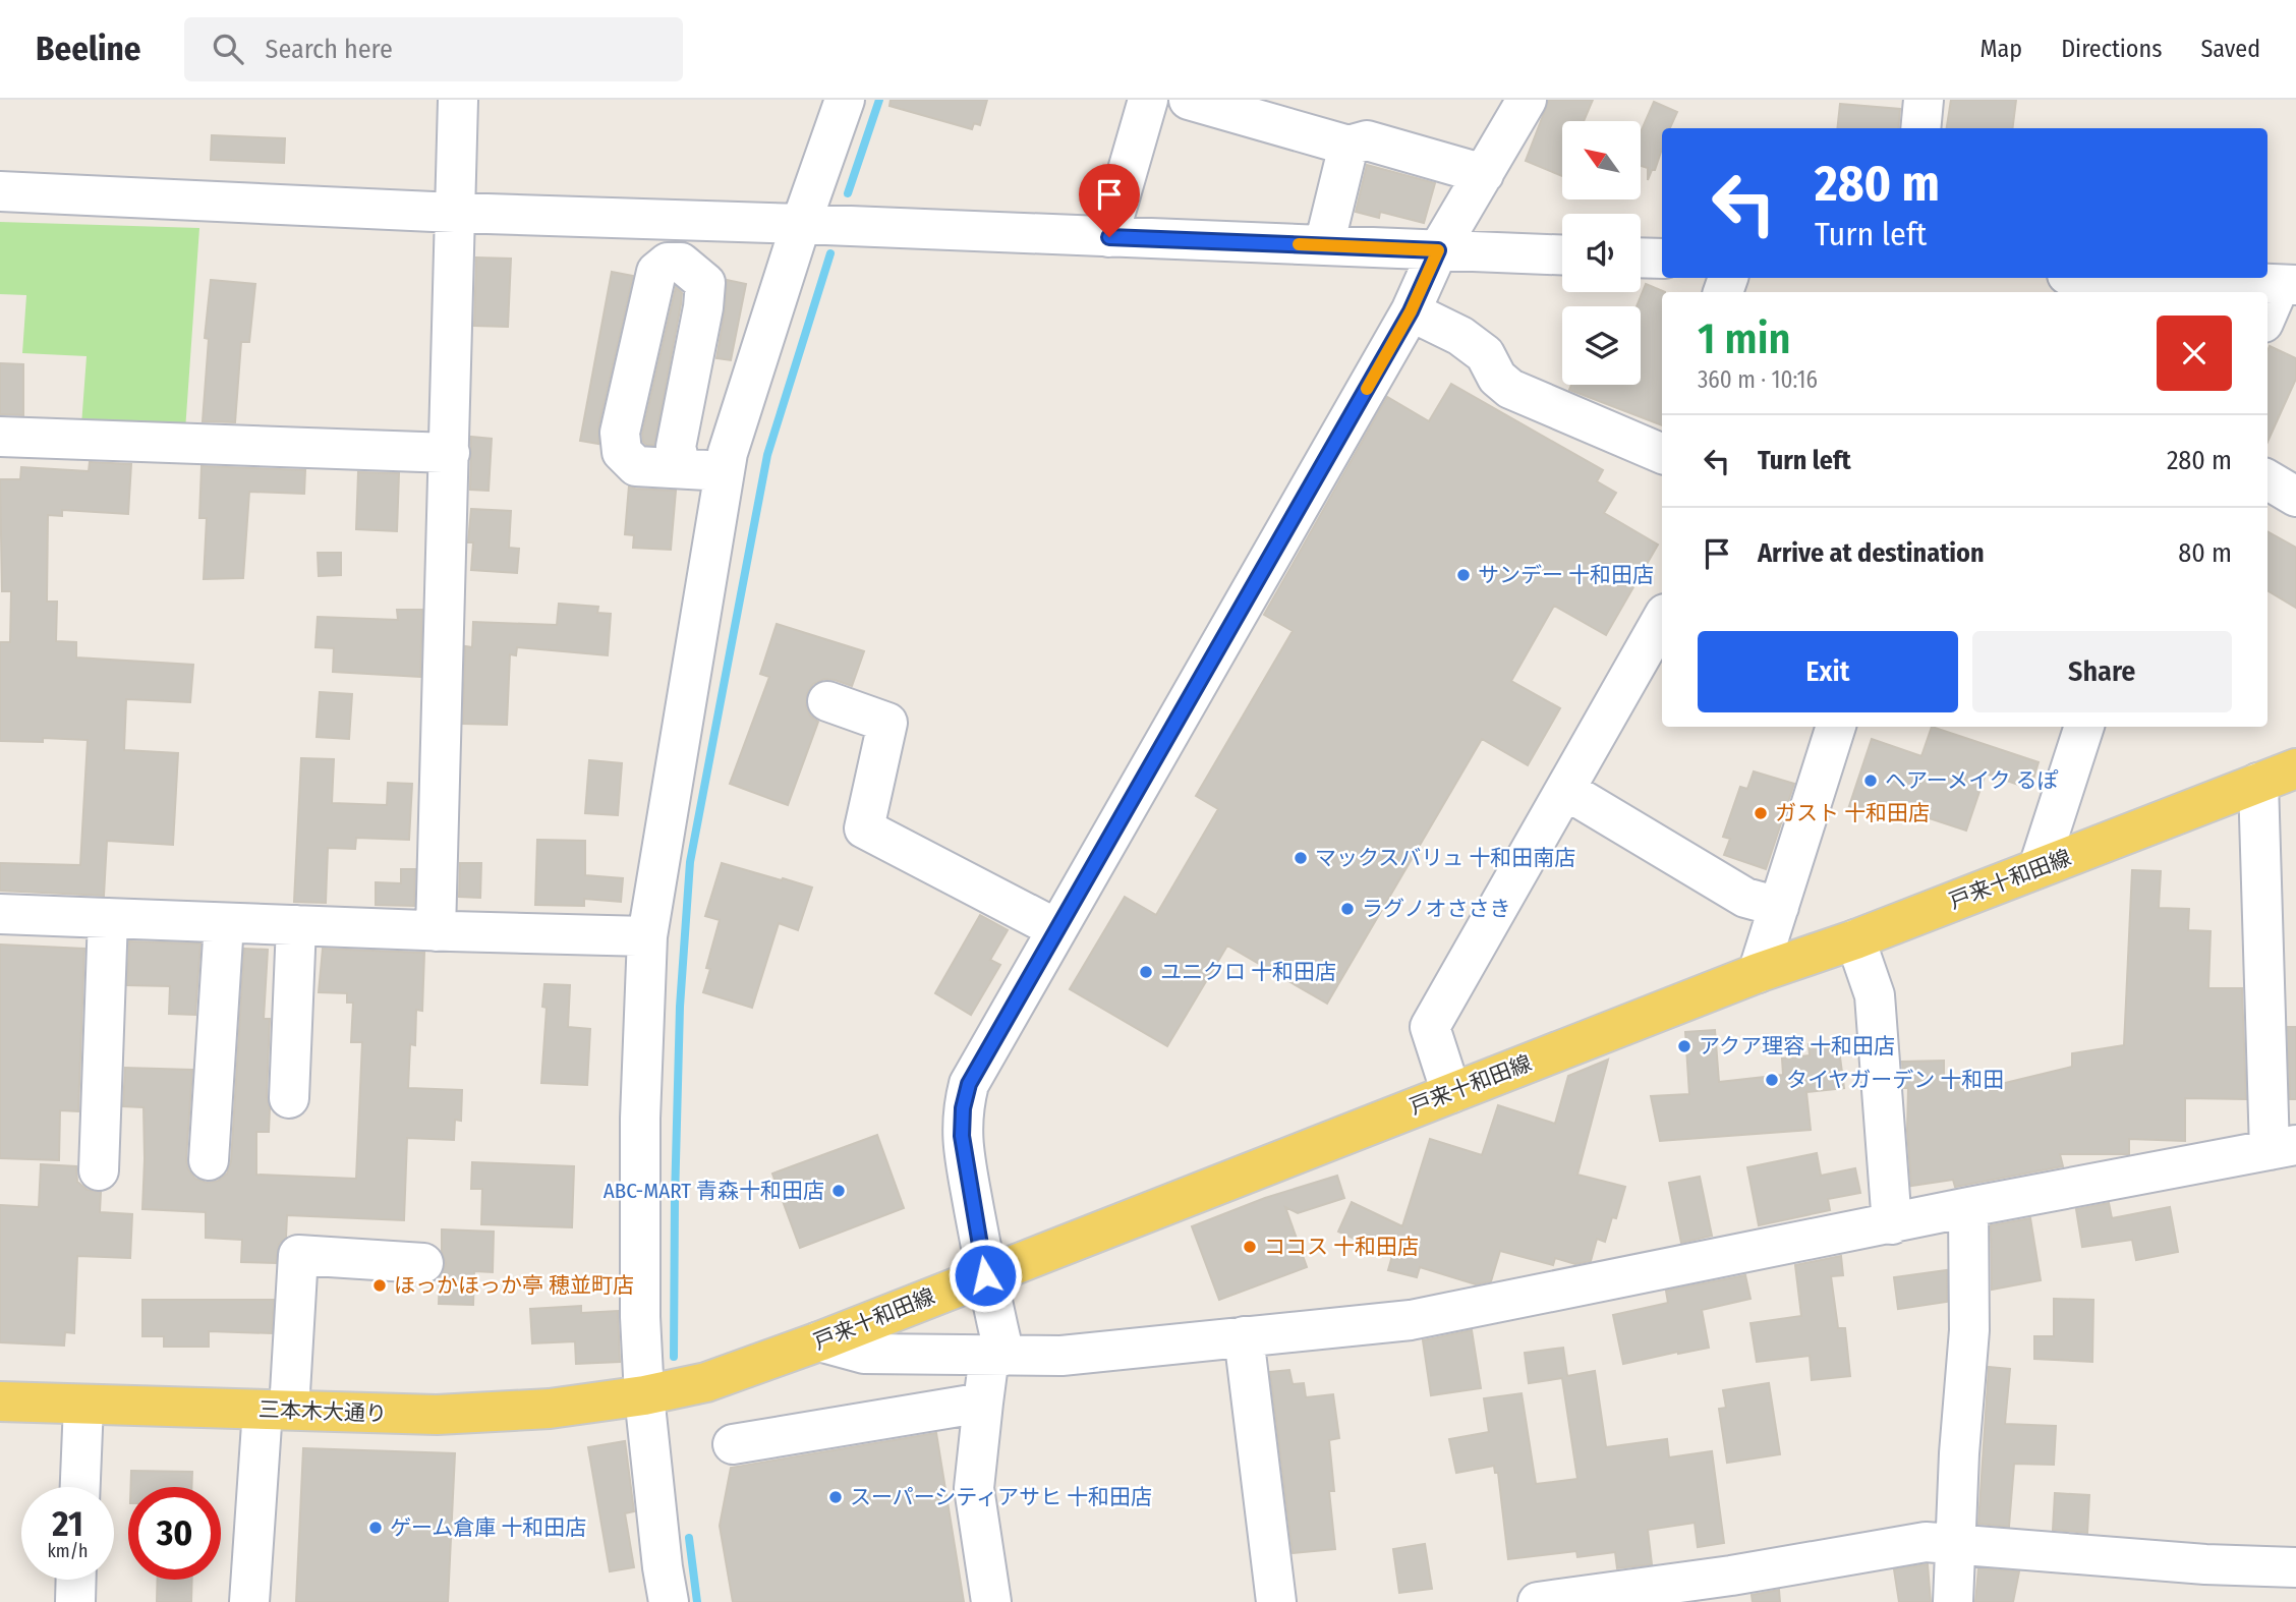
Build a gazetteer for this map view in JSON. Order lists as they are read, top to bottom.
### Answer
{
  "streets": {
    "main road": ["戸来十和田線", "三本木大通り"]
  },
  "crossings": [
    ["戸来十和田線", "三本木大通り"]
  ],
  "places": [
    "サンデー 十和田店",
    "ヘアーメイク るぽ",
    "ガスト 十和田店",
    "マックスバリュ 十和田南店",
    "ラグノオささき",
    "ユニクロ 十和田店",
    "アクア理容 十和田店",
    "タイヤガーデン 十和田",
    "ABC-MART 青森十和田店",
    "ココス 十和田店",
    "ほっかほっか亭 穂並町店",
    "スーパーシティアサヒ 十和田店",
    "ゲーム倉庫 十和田店"
  ],
  "north": "top left",
  "page": {
    "header": "Beeline",
    "search": "Search here",
    "nav": ["Map", "Directions", "Saved"],
    "turn": ["280 m", "Turn left"],
    "heading": ["1 min", "360 m · 10:16"],
    "list": [
      {
        "name": "Turn left",
        "value": "280 m"
      },
      {
        "name": "Arrive at destination",
        "value": "80 m"
      }
    ],
    "buttons": ["Exit", "Share"],
    "speed": "21 km/h",
    "limit": "30"
  }
}
